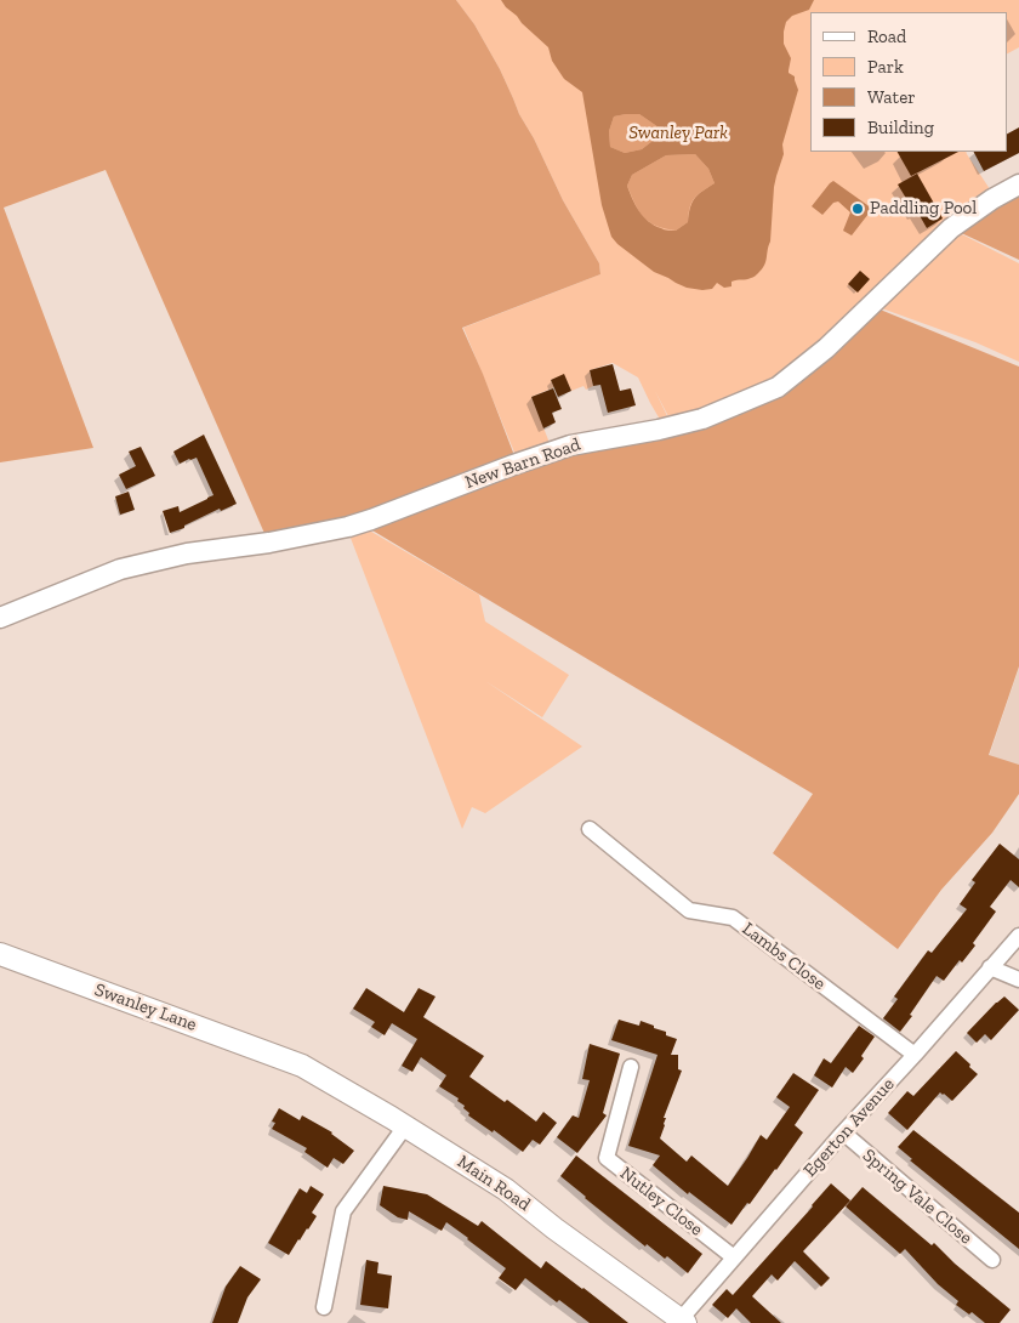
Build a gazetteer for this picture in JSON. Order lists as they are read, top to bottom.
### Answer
{
  "streets": {
    "main road": ["Swanley Lane", "Main Road"],
    "street": [
      "New Barn Road",
      "Lambs Close",
      "Egerton Avenue",
      "Spring Vale Close",
      "Nutley Close"
    ]
  },
  "crossings": [
    ["Lambs Close", "Egerton Avenue"],
    ["Swanley Lane", "Main Road"],
    ["Egerton Avenue", "Main Road"],
    ["Egerton Avenue", "Spring Vale Close"],
    ["Egerton Avenue", "Nutley Close"]
  ],
  "parks": ["Swanley Park"],
  "places": ["Paddling Pool"],
  "legend": [
    "Road",
    "Park",
    "Water",
    "Building"
  ]
}
